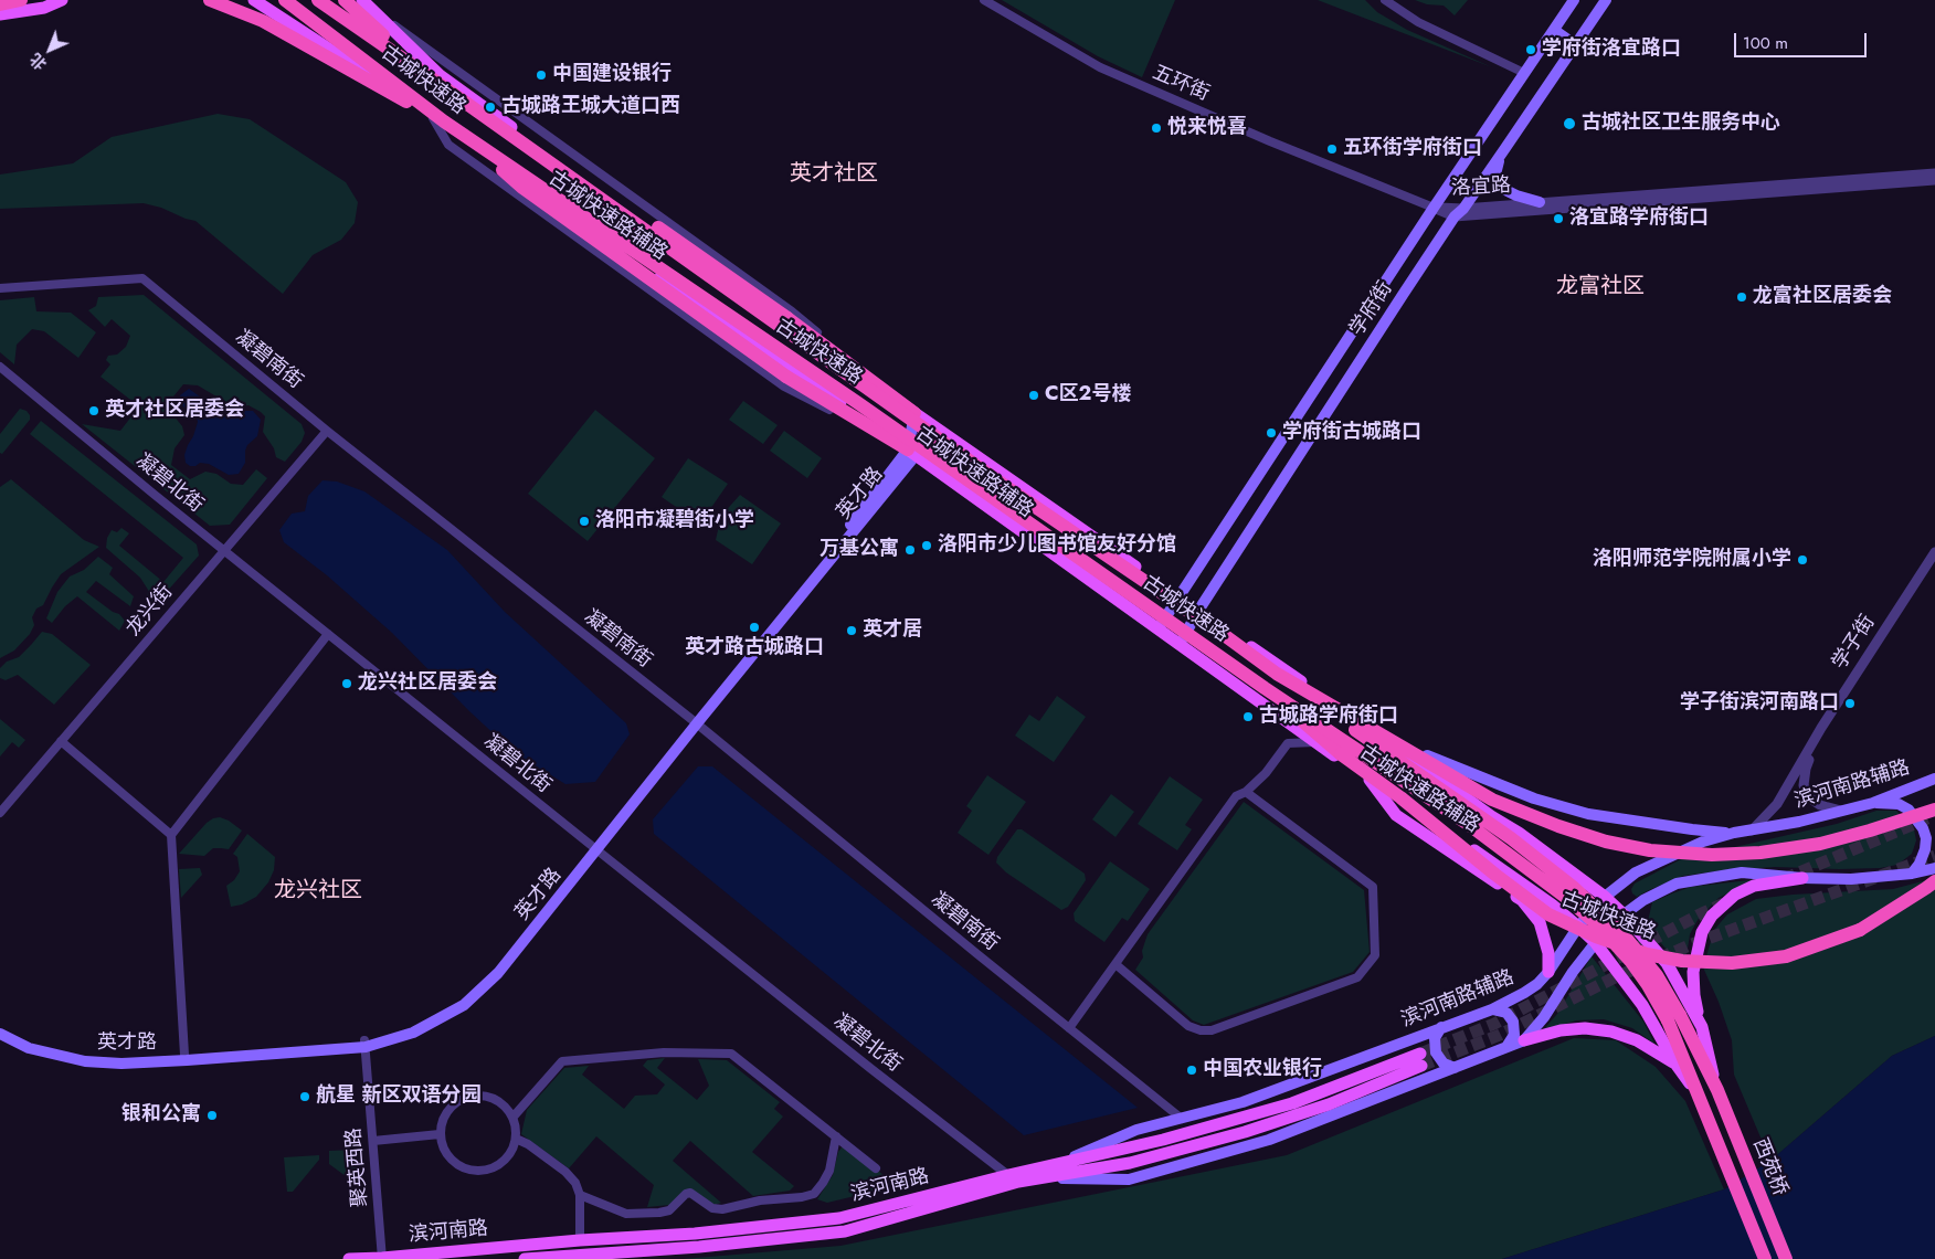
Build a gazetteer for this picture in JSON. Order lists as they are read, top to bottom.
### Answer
{
  "streets": {
    "highway": ["古城快速路", "西苑桥"],
    "main road": [
      "古城快速路辅路",
      "学府街",
      "英才路",
      "滨河南路辅路",
      "滨河南路"
    ],
    "street": [
      "五环街",
      "洛宜路",
      "凝碧南街",
      "凝碧北街",
      "龙兴街",
      "学子街",
      "聚英西路"
    ]
  },
  "crossings": [
    ["古城快速路", "古城快速路辅路"],
    ["五环街", "洛宜路"],
    ["五环街", "学府街"],
    ["洛宜路", "学府街"],
    ["古城快速路辅路", "学府街"],
    ["古城快速路辅路", "英才路"],
    ["古城快速路辅路", "滨河南路辅路"],
    ["古城快速路辅路", "西苑桥"],
    ["凝碧南街", "英才路"],
    ["凝碧南街", "龙兴街"],
    ["凝碧南街", "滨河南路辅路"],
    ["凝碧北街", "英才路"],
    ["凝碧北街", "龙兴街"],
    ["凝碧北街", "滨河南路"],
    ["英才路", "聚英西路"],
    ["滨河南路辅路", "滨河南路"],
    ["聚英西路", "滨河南路"]
  ],
  "districts": ["英才社区", "龙富社区", "龙兴社区"],
  "places": [
    "学府街洛宜路口",
    "中国建设银行",
    "古城路王城大道口西",
    "古城社区卫生服务中心",
    "悦来悦喜",
    "五环街学府街口",
    "洛宜路学府街口",
    "龙富社区居委会",
    "C区2号楼",
    "英才社区居委会",
    "学府街古城路口",
    "洛阳市凝碧街小学",
    "洛阳市少儿图书馆友好分馆",
    "万基公寓",
    "洛阳师范学院附属小学",
    "英才路古城路口",
    "英才居",
    "龙兴社区居委会",
    "学子街滨河南路口",
    "古城路学府街口",
    "中国农业银行",
    "航星 新区双语分园",
    "银和公寓"
  ],
  "scale_bar": "100 m",
  "north": "bottom left"
}
